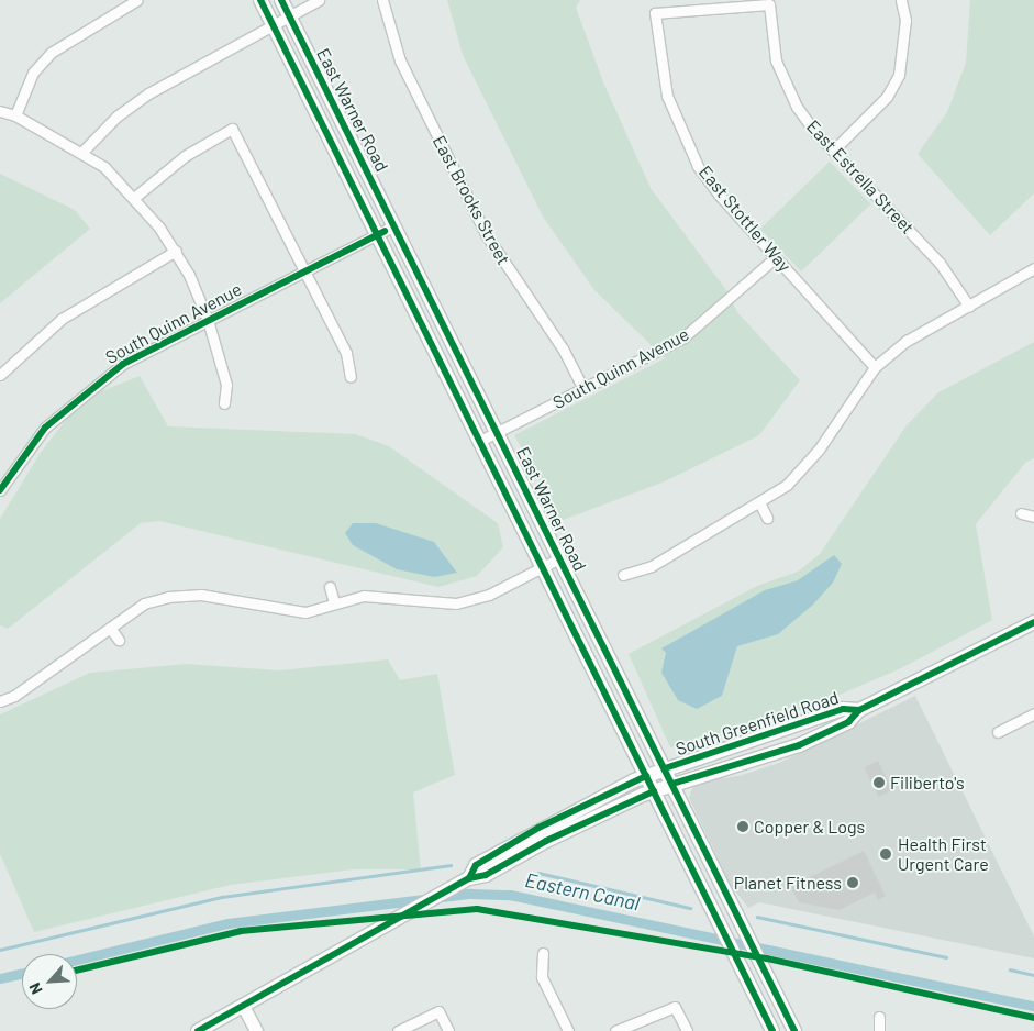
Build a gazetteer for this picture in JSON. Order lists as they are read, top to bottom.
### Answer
{
  "streets": {
    "main road": ["East Warner Road", "South Greenfield Road"],
    "street": [
      "East Estrella Street",
      "East Brooks Street",
      "East Stottler Way",
      "South Quinn Avenue"
    ]
  },
  "crossings": [
    ["East Warner Road", "South Quinn Avenue"],
    ["East Warner Road", "South Greenfield Road"],
    ["East Estrella Street", "East Stottler Way"],
    ["East Brooks Street", "South Quinn Avenue"],
    ["East Stottler Way", "South Quinn Avenue"]
  ],
  "water": ["Eastern Canal"],
  "places": [
    "Filiberto's",
    "Copper & Logs",
    "Health First Urgent Care",
    "Planet Fitness"
  ],
  "north": "bottom left"
}
